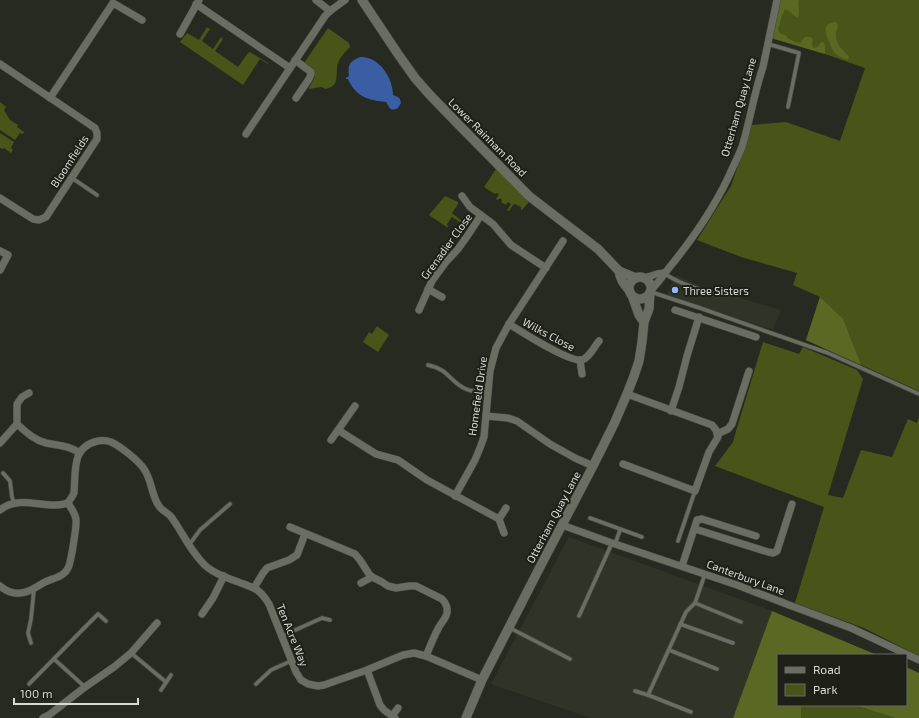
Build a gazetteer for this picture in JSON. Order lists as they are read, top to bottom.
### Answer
{
  "streets": {
    "street": [
      "Otterham Quay Lane",
      "Lower Rainham Road",
      "Bloomfields",
      "Grenadier Close",
      "Wilks Close",
      "Homefield Drive",
      "Canterbury Lane",
      "Ten Acre Way"
    ]
  },
  "crossings": [
    ["Otterham Quay Lane", "Lower Rainham Road"],
    ["Otterham Quay Lane", "Canterbury Lane"],
    ["Otterham Quay Lane", "Ten Acre Way"],
    ["Grenadier Close", "Homefield Drive"],
    ["Wilks Close", "Homefield Drive"]
  ],
  "places": ["Three Sisters"],
  "legend": ["Road", "Park"],
  "scale_bar": "100 m"
}
